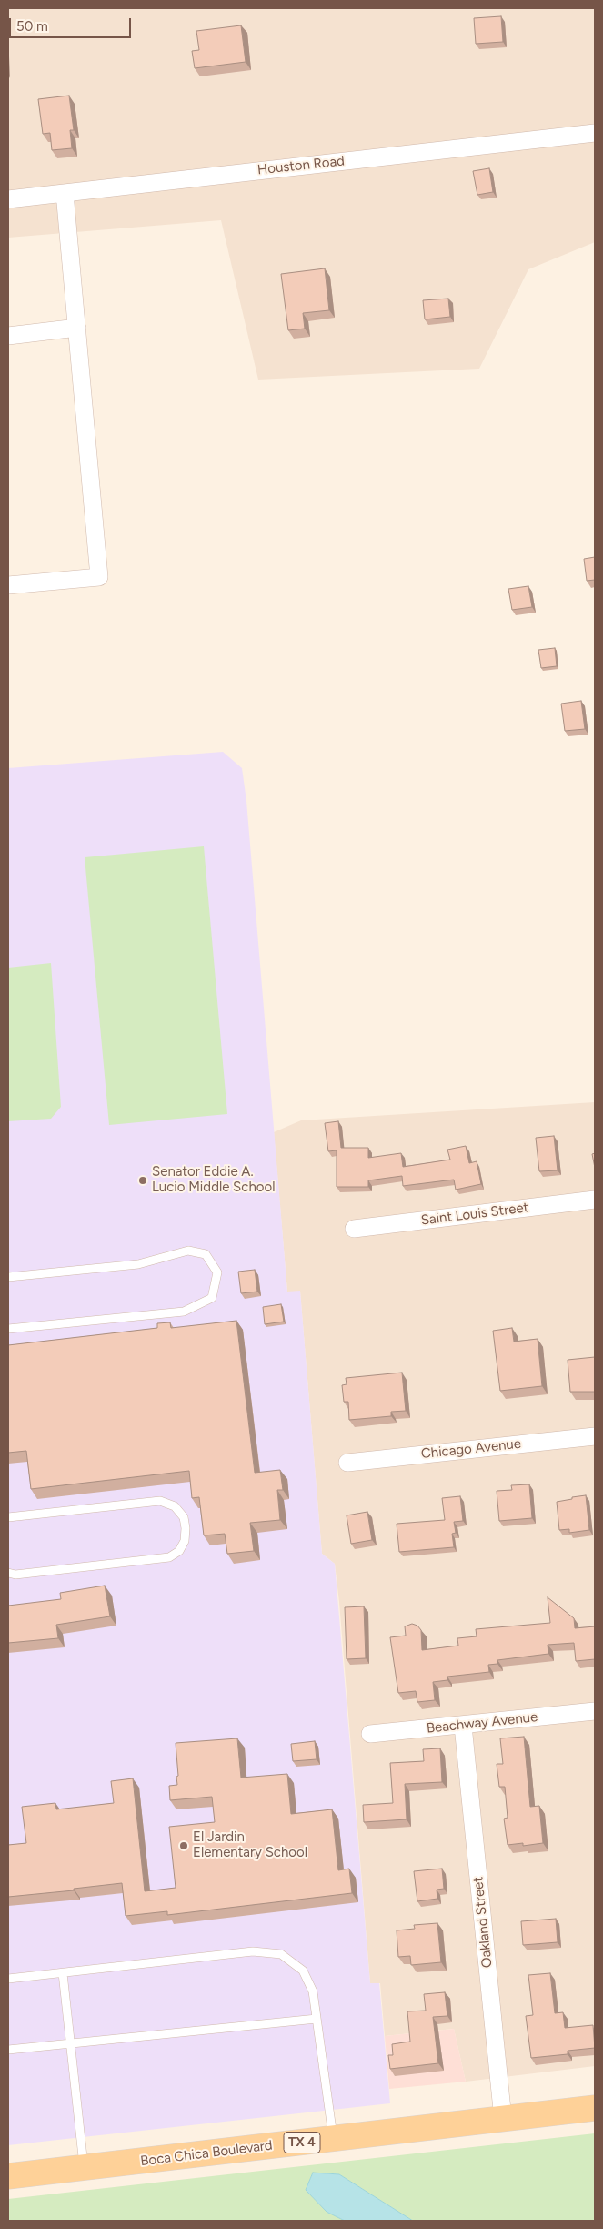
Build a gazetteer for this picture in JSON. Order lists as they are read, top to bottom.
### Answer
{
  "streets": {
    "main road": ["TX 4", "Boca Chica Boulevard"],
    "street": [
      "Houston Road",
      "Saint Louis Street",
      "Chicago Avenue",
      "Beachway Avenue",
      "Oakland Street"
    ]
  },
  "crossings": [
    ["Beachway Avenue", "Oakland Street"],
    ["Oakland Street", "Boca Chica Boulevard"]
  ],
  "places": ["Senator Eddie A. Lucio Middle School", "El Jardin Elementary School"],
  "scale_bar": "50 m"
}
